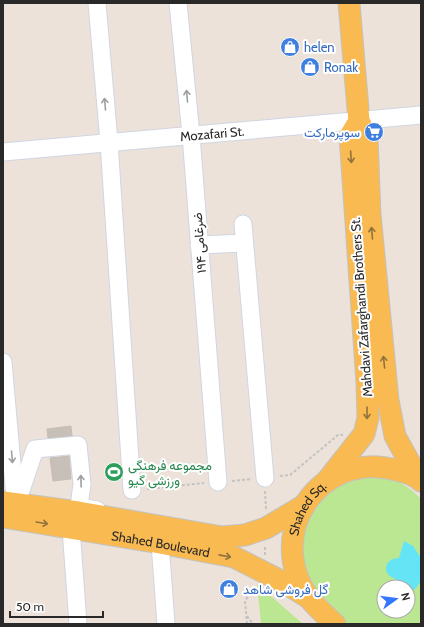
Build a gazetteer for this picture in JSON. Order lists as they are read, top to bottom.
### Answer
{
  "streets": {
    "main road": ["Mahdavi Zafarghandi Brothers St.", "Shahed Sq.", "Shahed Boulevard"],
    "street": ["Mozafari St.", "ضرغامی ۱۹۴"]
  },
  "crossings": [
    ["Mozafari St.", "ضرغامی ۱۹۴"],
    ["Mozafari St.", "Mahdavi Zafarghandi Brothers St."],
    ["Mahdavi Zafarghandi Brothers St.", "Shahed Sq."],
    ["Shahed Sq.", "Shahed Boulevard"]
  ],
  "places": {
    "shop": ["helen", "Ronak", "گل فروشی شاهد"],
    "supermarket": ["سوپرمارکت"],
    "sports": ["مجموعه فرهنگی ورزشی گیو"]
  },
  "scale_bar": "50 m",
  "north": "right"
}
